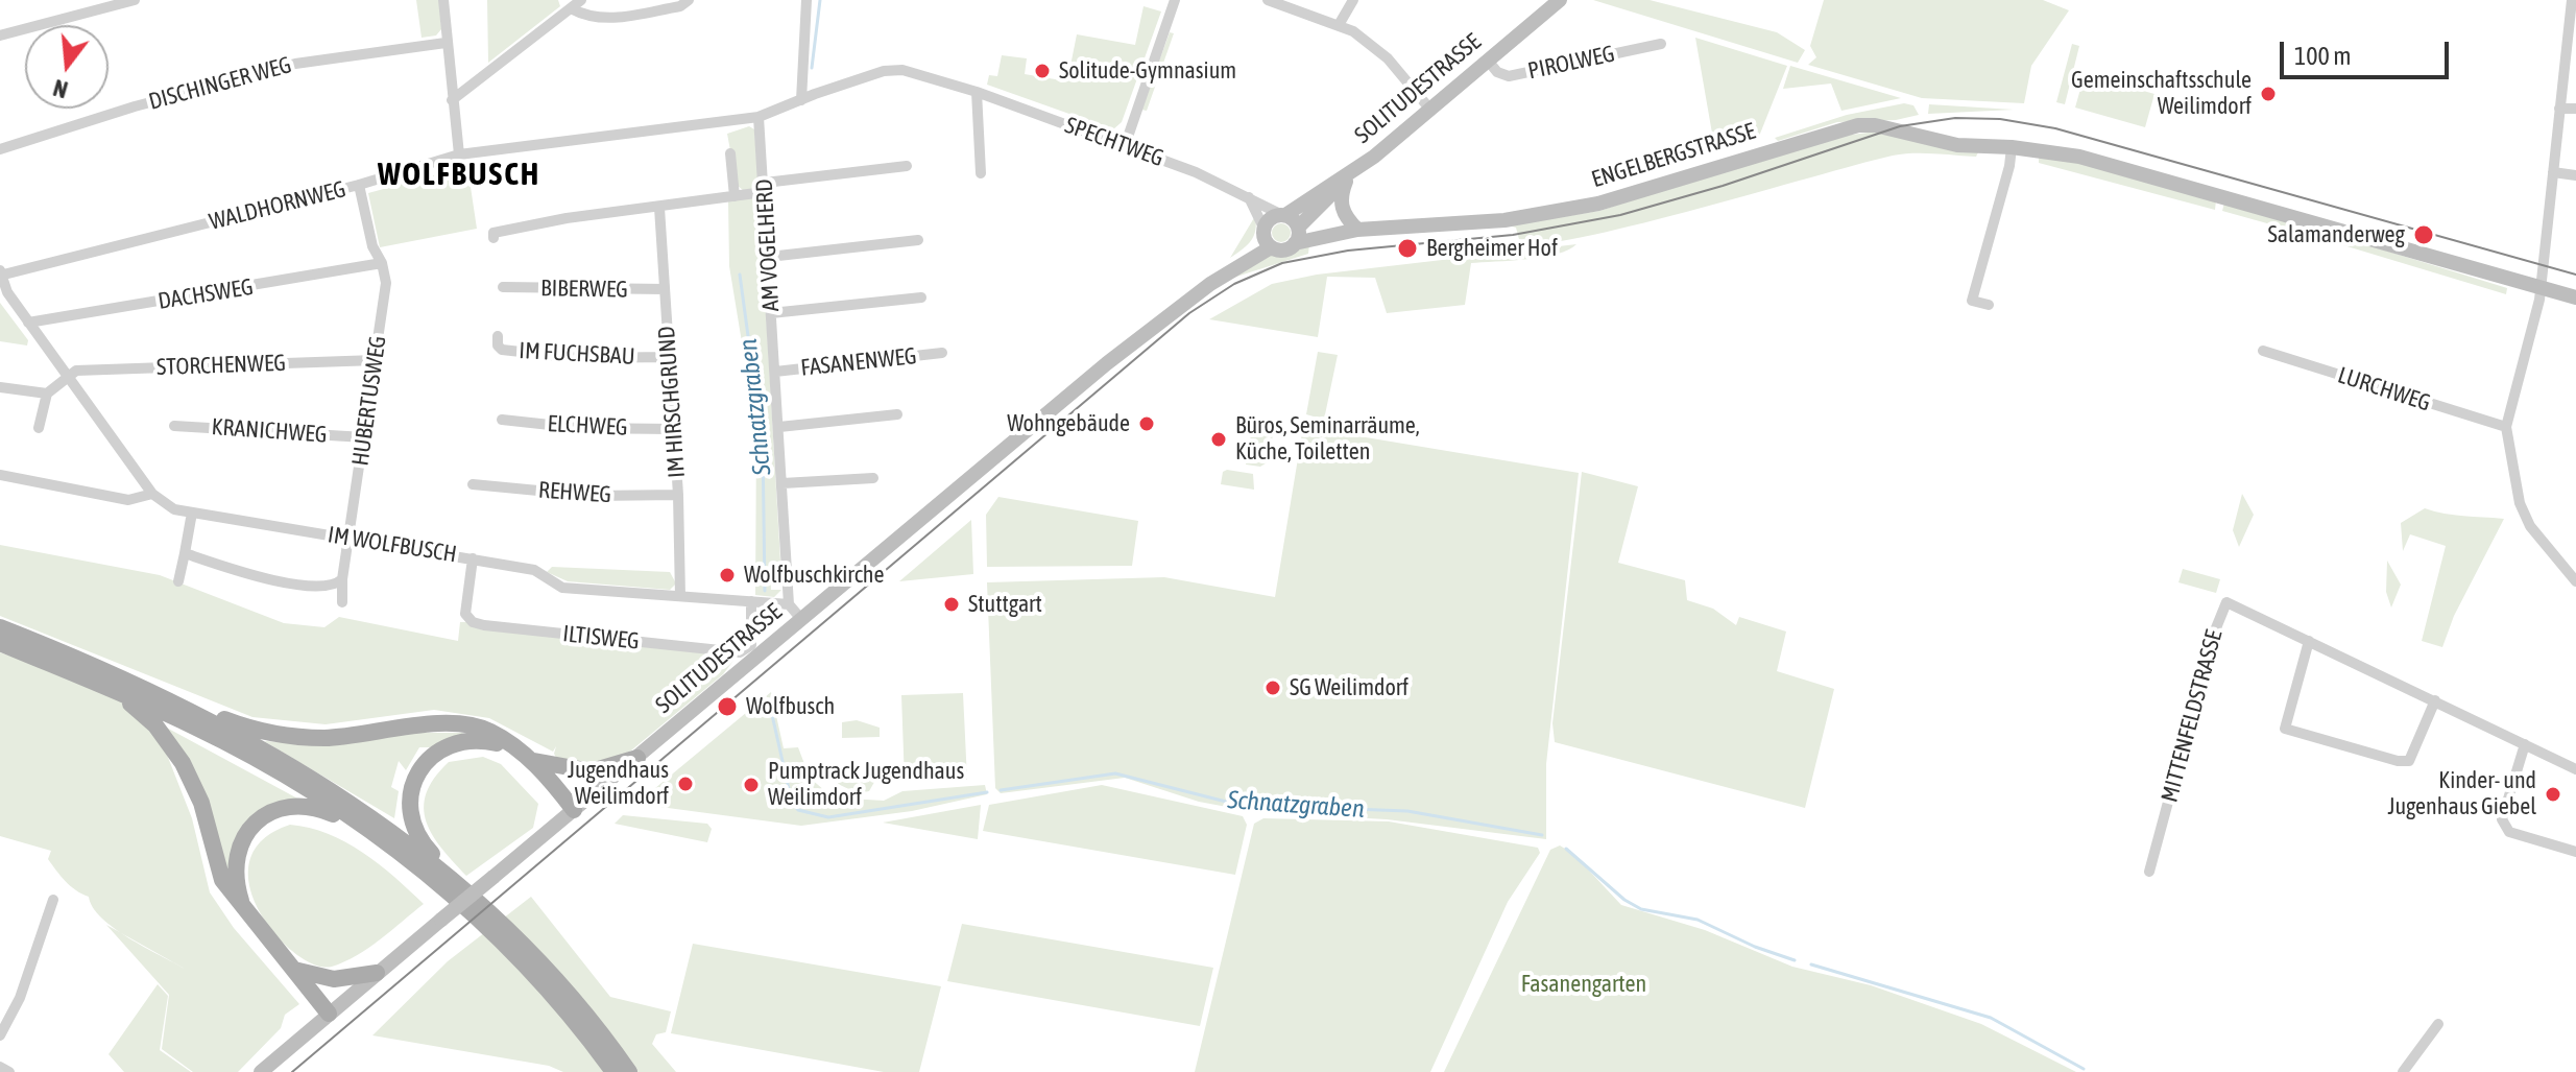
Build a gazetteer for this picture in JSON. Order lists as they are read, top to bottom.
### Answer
{
  "streets": {
    "main road": ["SOLITUDESTRASSE", "ENGELBERGSTRASSE"],
    "street": [
      "PIROLWEG",
      "DISCHINGER WEG",
      "SPECHTWEG",
      "WALDHORNWEG",
      "AM VOGELHERD",
      "BIBERWEG",
      "DACHSWEG",
      "IM FUCHSBAU",
      "FASANENWEG",
      "STORCHENWEG",
      "LURCHWEG",
      "HUBERTUSWEG",
      "IM HIRSCHGRUND",
      "ELCHWEG",
      "KRANICHWEG",
      "REHWEG",
      "IM WOLFBUSCH",
      "ILTISWEG",
      "MITTENFELDSTRASSE"
    ]
  },
  "crossings": [
    ["PIROLWEG", "SOLITUDESTRASSE"],
    ["SOLITUDESTRASSE", "SPECHTWEG"],
    ["SOLITUDESTRASSE", "ENGELBERGSTRASSE"],
    ["SPECHTWEG", "WALDHORNWEG"],
    ["WALDHORNWEG", "AM VOGELHERD"],
    ["WALDHORNWEG", "HUBERTUSWEG"],
    ["AM VOGELHERD", "FASANENWEG"],
    ["AM VOGELHERD", "IM WOLFBUSCH"],
    ["BIBERWEG", "IM HIRSCHGRUND"],
    ["DACHSWEG", "HUBERTUSWEG"],
    ["IM FUCHSBAU", "IM HIRSCHGRUND"],
    ["STORCHENWEG", "HUBERTUSWEG"],
    ["HUBERTUSWEG", "KRANICHWEG"],
    ["HUBERTUSWEG", "IM WOLFBUSCH"],
    ["IM HIRSCHGRUND", "ELCHWEG"],
    ["IM HIRSCHGRUND", "REHWEG"],
    ["IM HIRSCHGRUND", "IM WOLFBUSCH"],
    ["IM WOLFBUSCH", "ILTISWEG"]
  ],
  "districts": ["WOLFBUSCH"],
  "water": ["Schnatzgraben"],
  "parks": ["Fasanengarten"],
  "places": [
    "Solitude-Gymnasium",
    "Gemeinschaftsschule Weilimdorf",
    "Salamanderweg",
    "Bergheimer Hof",
    "Wohngebäude",
    "Büros, Seminarräume, Küche, Toiletten",
    "Wolfbuschkirche",
    "Stuttgart",
    "SG Weilimdorf",
    "Wolfbusch",
    "Jugendhaus Weilimdorf",
    "Pumptrack Jugendhaus Weilimdorf",
    "Kinder- und Jugenhaus Giebel"
  ],
  "scale_bar": "100 m",
  "north": "bottom"
}
